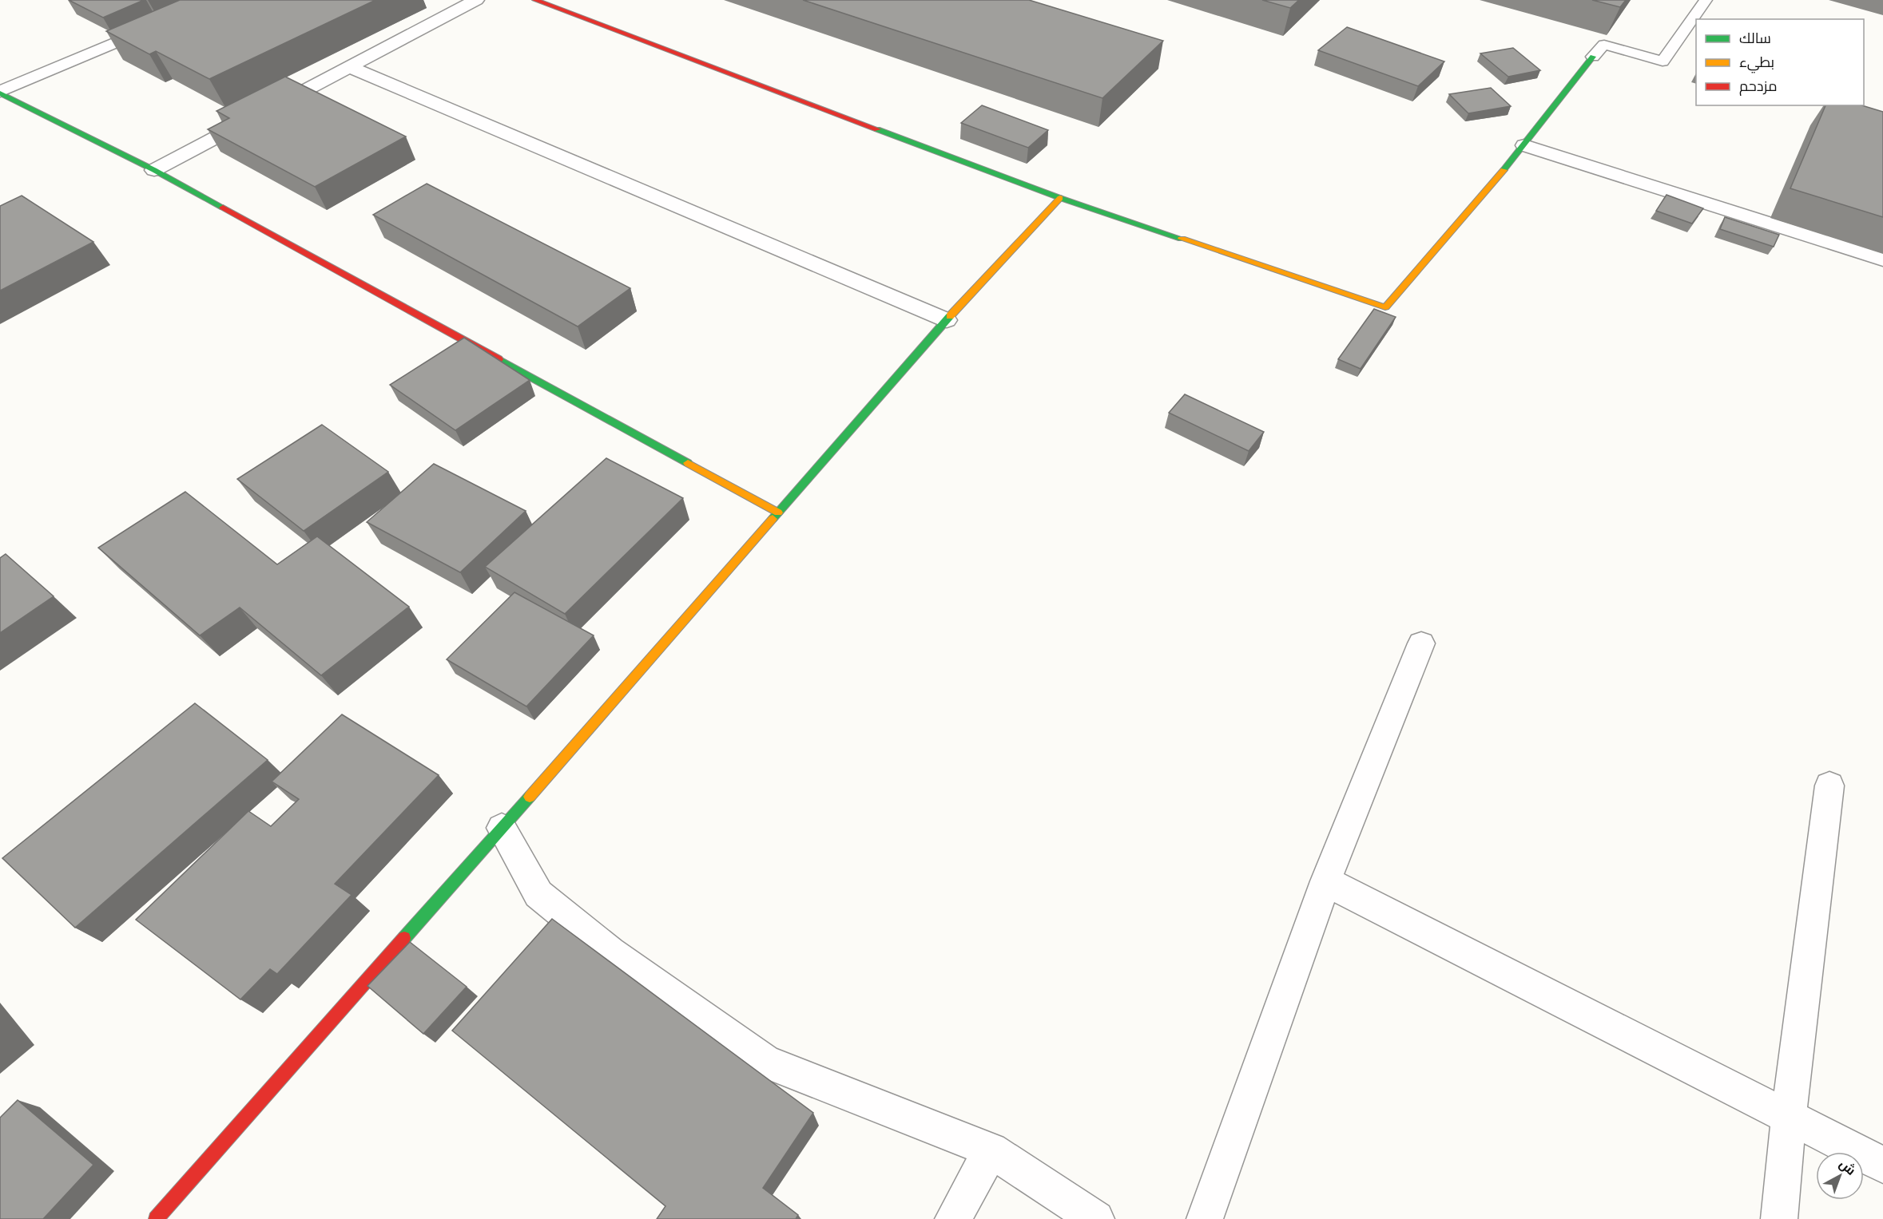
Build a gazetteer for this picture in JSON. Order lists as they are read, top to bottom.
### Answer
{
  "legend": ["سالك", "بطيء", "مزدحم"],
  "north": "top right"
}
